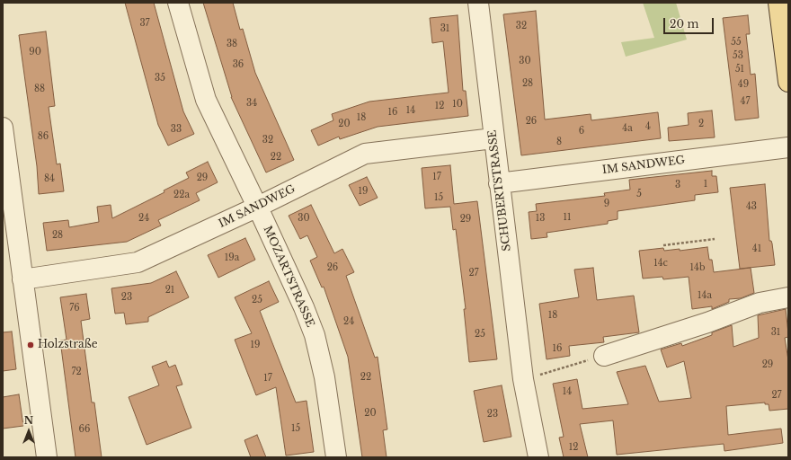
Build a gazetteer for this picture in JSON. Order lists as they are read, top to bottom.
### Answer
{
  "streets": {
    "street": ["IM SANDWEG", "SCHUBERTSTRASSE", "MOZARTSTRASSE"]
  },
  "crossings": [
    ["IM SANDWEG", "SCHUBERTSTRASSE"],
    ["IM SANDWEG", "MOZARTSTRASSE"]
  ],
  "places": ["Holzstraße"],
  "house_numbers": [
    "37",
    "32",
    "31",
    "55",
    "38",
    "90",
    "53",
    "30",
    "36",
    "51",
    "35",
    "28",
    "49",
    "88",
    "47",
    "34",
    "10",
    "12",
    "14",
    "16",
    "18",
    "26",
    "20",
    "2",
    "4",
    "4a",
    "33",
    "6",
    "86",
    "32",
    "8",
    "22",
    "17",
    "29",
    "84",
    "1",
    "3",
    "19",
    "5",
    "22a",
    "15",
    "9",
    "43",
    "11",
    "24",
    "30",
    "13",
    "29",
    "28",
    "41",
    "19a",
    "14c",
    "26",
    "14b",
    "27",
    "21",
    "14a",
    "23",
    "25",
    "76",
    "18",
    "24",
    "31",
    "25",
    "19",
    "16",
    "29",
    "72",
    "22",
    "17",
    "14",
    "27",
    "20",
    "23",
    "15",
    "66",
    "12"
  ],
  "scale_bar": "20 m",
  "north": "top"
}
